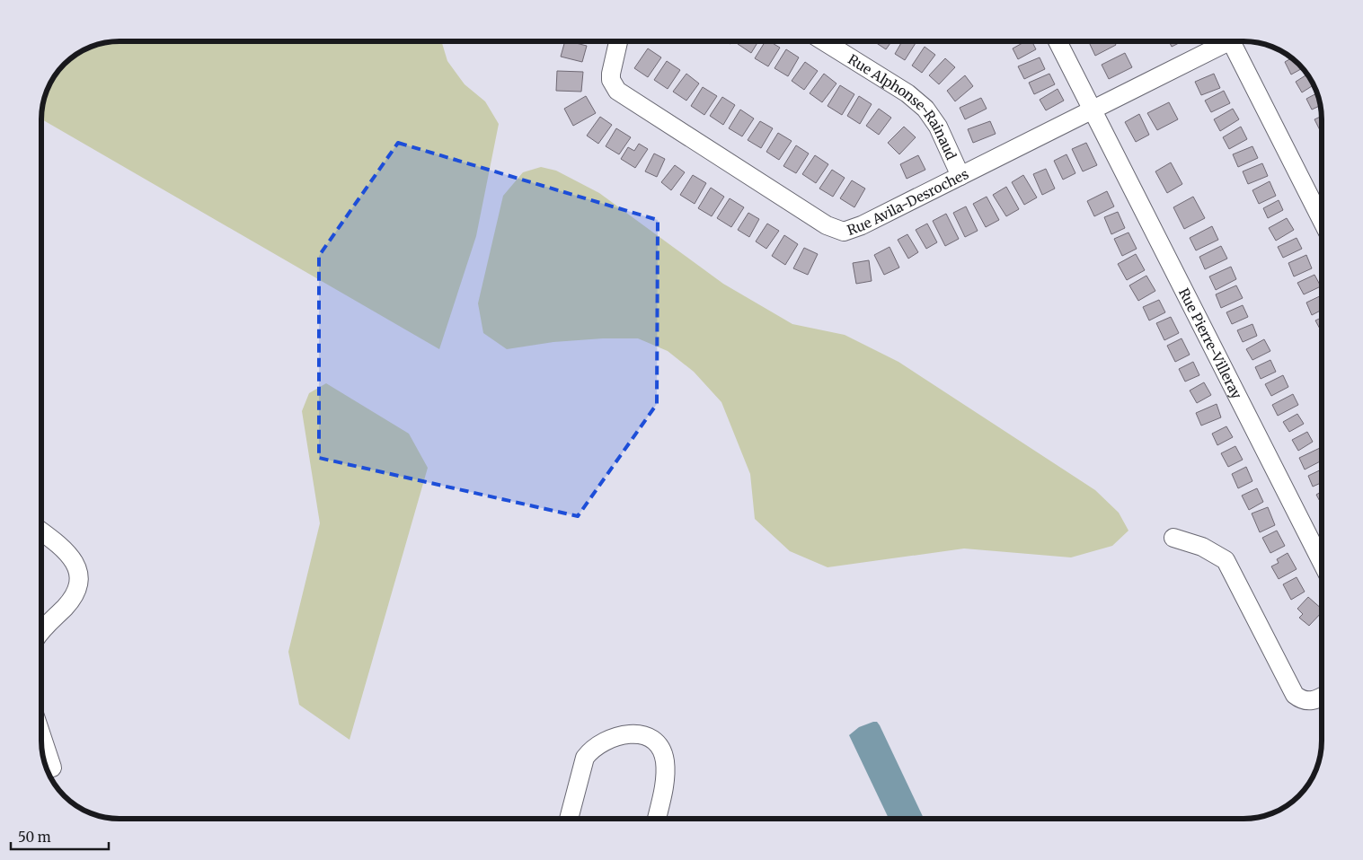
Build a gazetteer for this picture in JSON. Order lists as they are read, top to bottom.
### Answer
{
  "streets": {
    "street": ["Rue Alphonse-Rainaud", "Rue Avila-Desroches", "Rue Pierre-Villeray"]
  },
  "crossings": [
    ["Rue Alphonse-Rainaud", "Rue Avila-Desroches"],
    ["Rue Avila-Desroches", "Rue Pierre-Villeray"]
  ],
  "scale_bar": "50 m"
}
